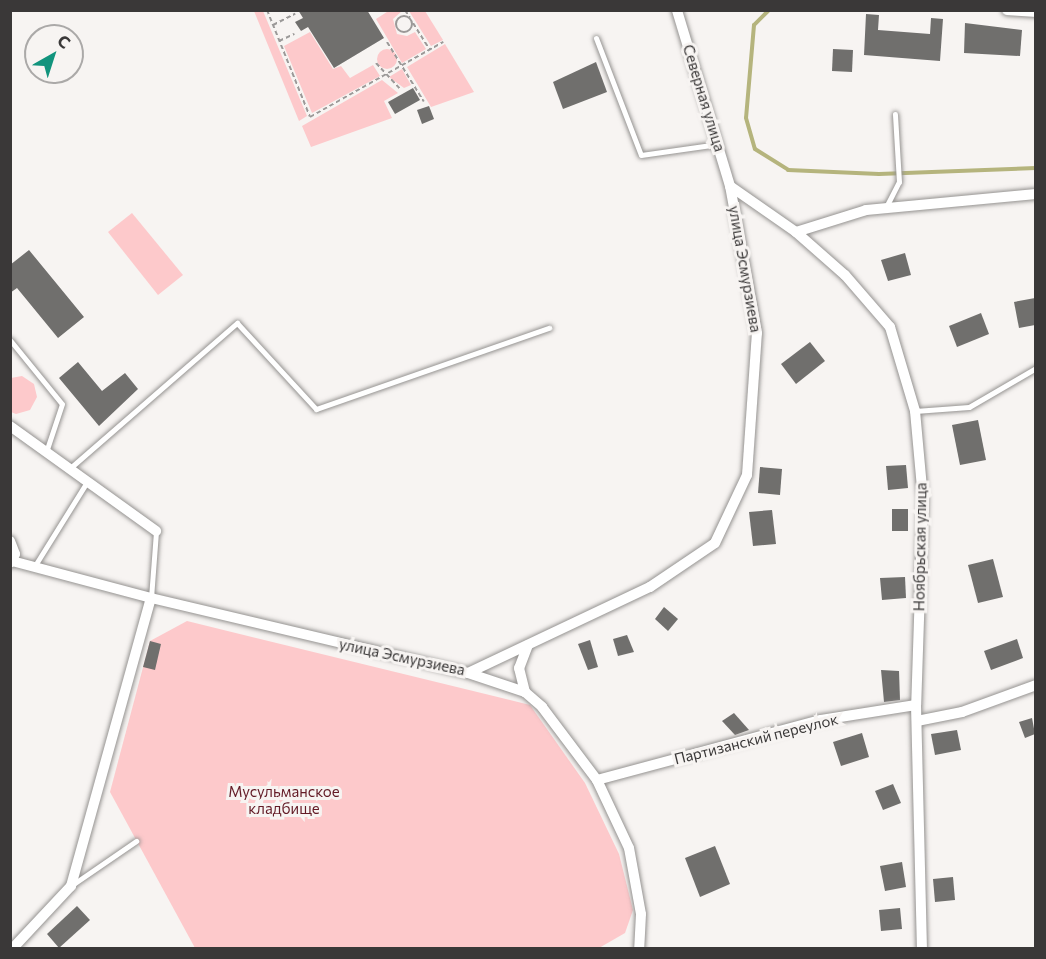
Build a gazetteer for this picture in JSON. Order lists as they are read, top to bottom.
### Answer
{
  "streets": {
    "street": [
      "Северная улица",
      "улица Эсмурзиева",
      "Ноябрьская улица",
      "Партизанский переулок"
    ]
  },
  "crossings": [
    ["Северная улица", "улица Эсмурзиева"],
    ["Северная улица", "Ноябрьская улица"],
    ["улица Эсмурзиева", "Ноябрьская улица"],
    ["Ноябрьская улица", "Партизанский переулок"]
  ],
  "parks": ["Мусульманское кладбище"],
  "north": "top right"
}
